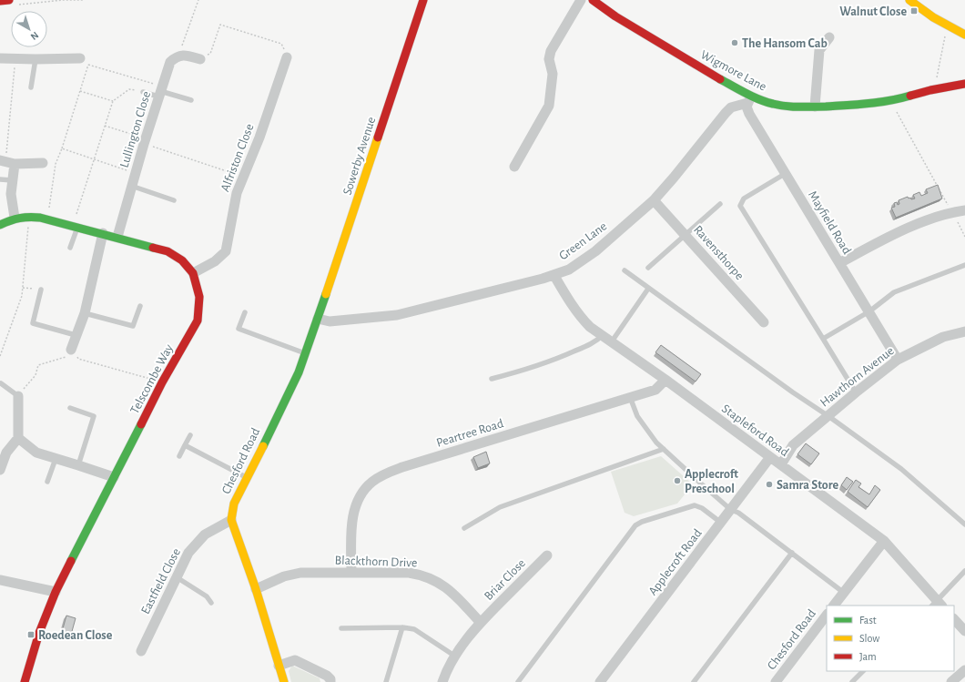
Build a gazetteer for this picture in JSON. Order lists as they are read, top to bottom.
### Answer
{
  "streets": {
    "street": [
      "Wigmore Lane",
      "Lullington Close",
      "Sowerby Avenue",
      "Alfriston Close",
      "Mayfield Road",
      "Green Lane",
      "Ravensthorpe",
      "Hawthorn Avenue",
      "Telscombe Way",
      "Stapleford Road",
      "Peartree Road",
      "Chesford Road",
      "Blackthorn Drive",
      "Applecroft Road",
      "Briar Close",
      "Eastfield Close"
    ]
  },
  "crossings": [
    ["Wigmore Lane", "Mayfield Road"],
    ["Wigmore Lane", "Green Lane"],
    ["Lullington Close", "Telscombe Way"],
    ["Sowerby Avenue", "Green Lane"],
    ["Sowerby Avenue", "Chesford Road"],
    ["Alfriston Close", "Telscombe Way"],
    ["Mayfield Road", "Green Lane"],
    ["Mayfield Road", "Hawthorn Avenue"],
    ["Green Lane", "Ravensthorpe"],
    ["Green Lane", "Stapleford Road"],
    ["Green Lane", "Chesford Road"],
    ["Hawthorn Avenue", "Stapleford Road"],
    ["Stapleford Road", "Peartree Road"],
    ["Stapleford Road", "Chesford Road"],
    ["Stapleford Road", "Applecroft Road"],
    ["Peartree Road", "Blackthorn Drive"],
    ["Chesford Road", "Eastfield Close"],
    ["Blackthorn Drive", "Briar Close"]
  ],
  "places": {
    "transit": ["Walnut Close", "Roedean Close"],
    "other": ["The Hansom Cab", "Applecroft Preschool", "Samra Store"]
  },
  "legend": ["Fast", "Slow", "Jam"],
  "north": "bottom right"
}
